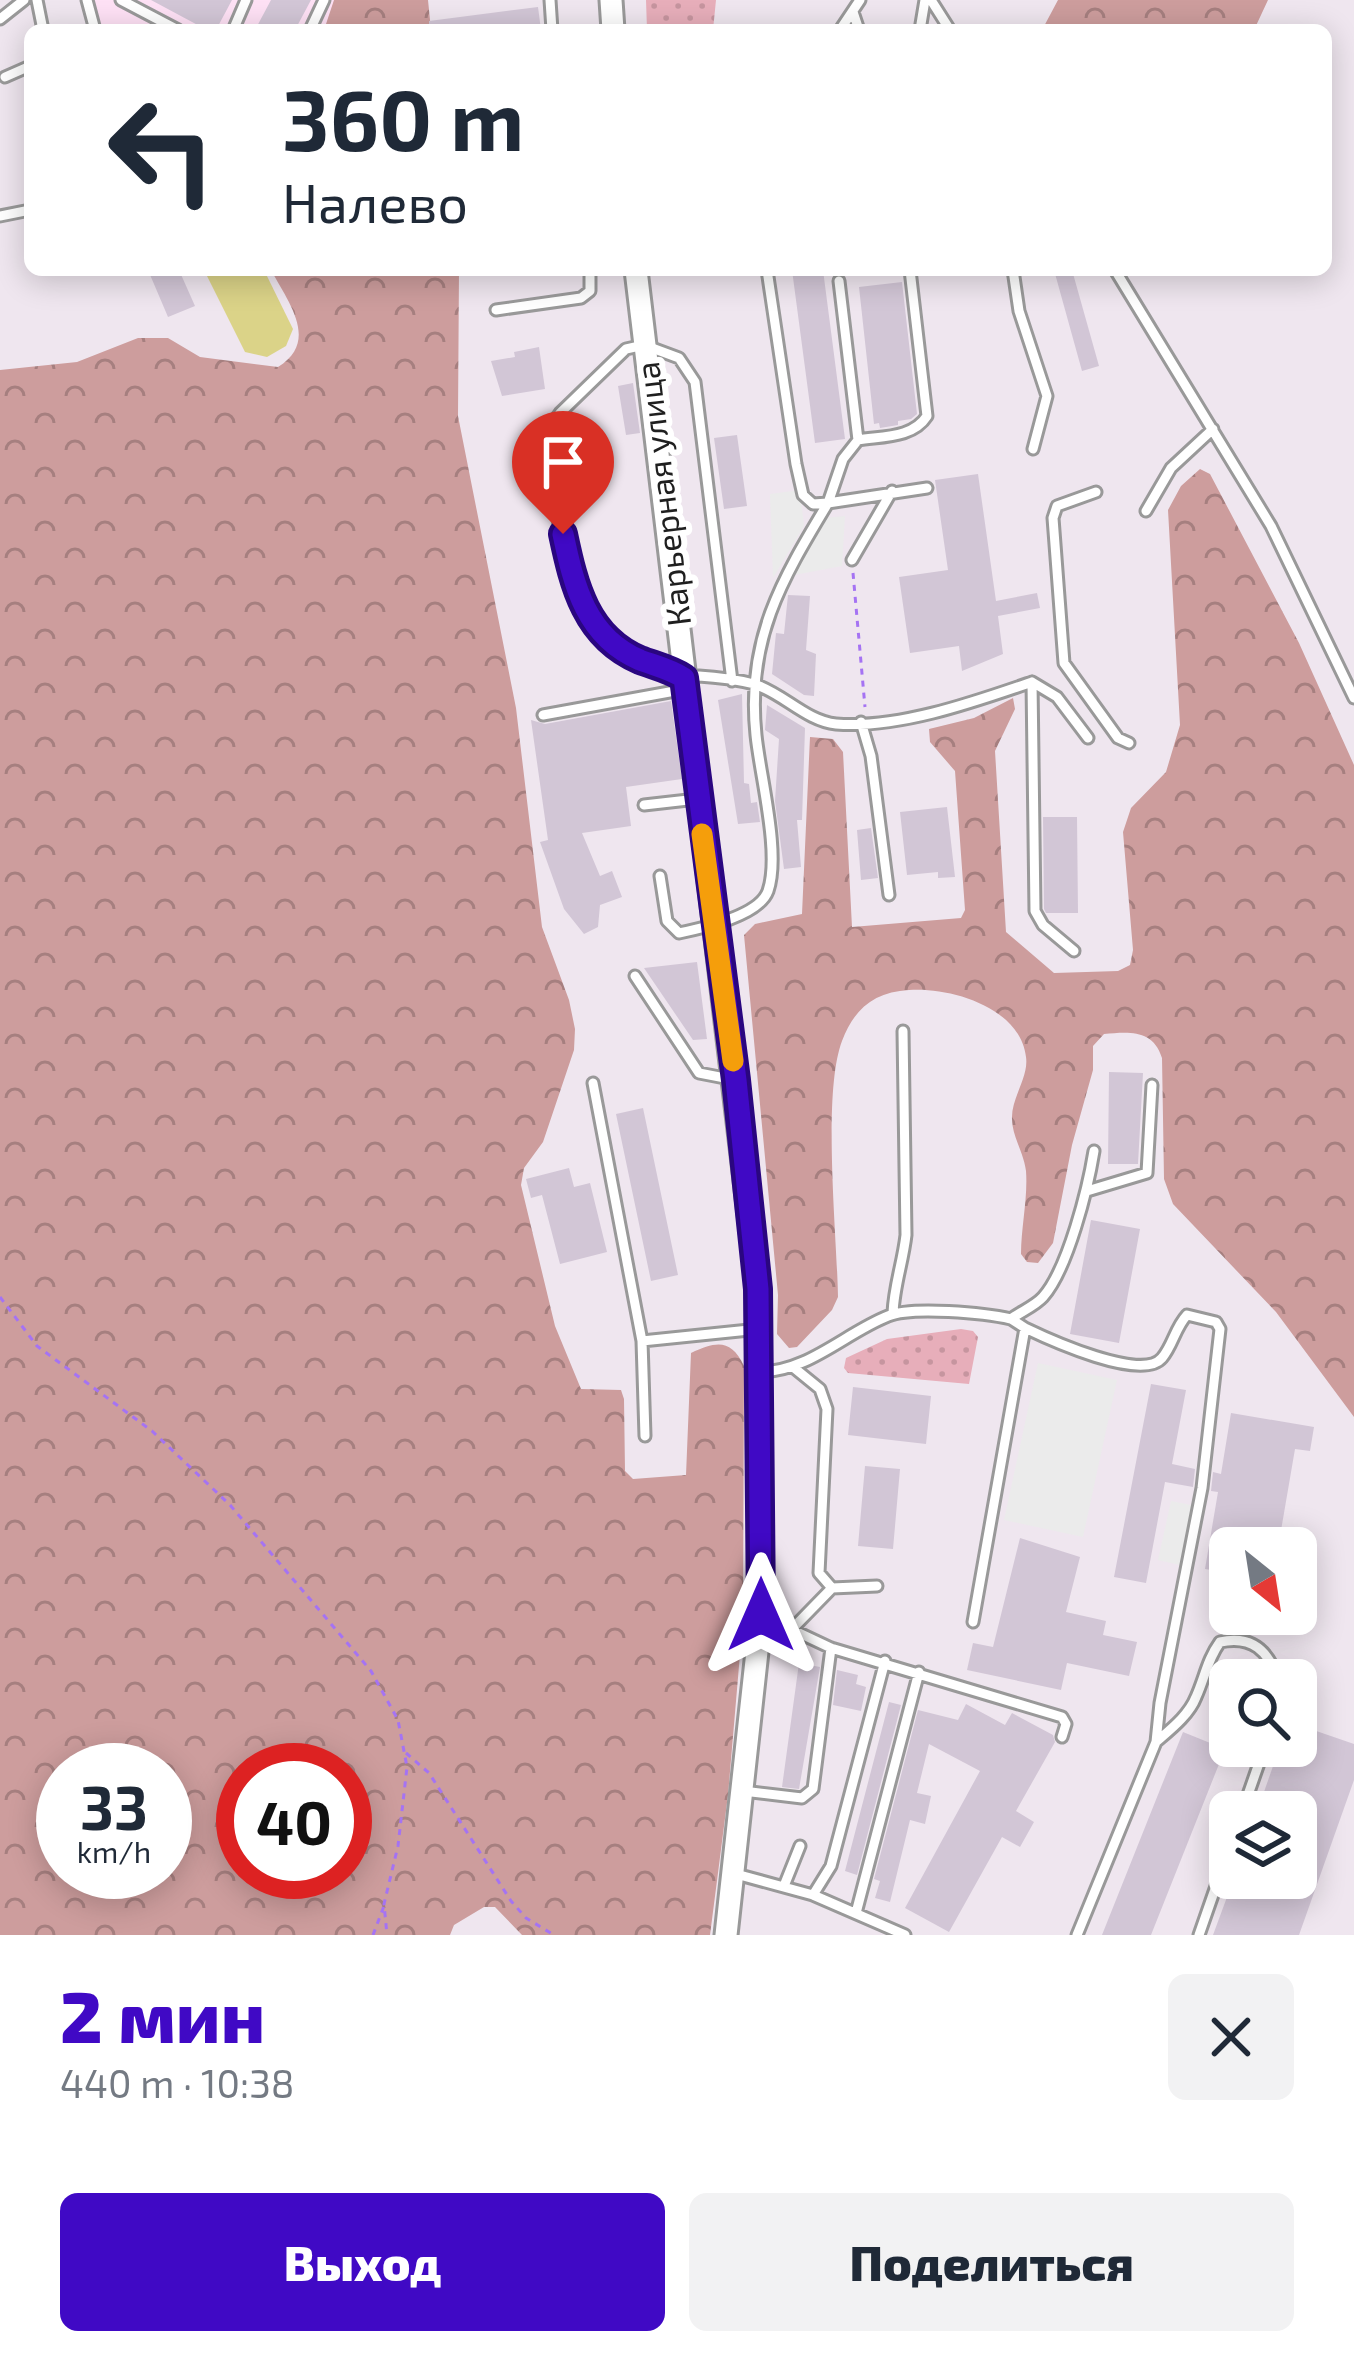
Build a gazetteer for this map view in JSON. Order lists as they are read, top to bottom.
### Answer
{
  "streets": {
    "street": ["Карьерная улица"]
  },
  "north": "bottom right",
  "page": {
    "turn": ["360 m", "Налево"],
    "speed": "33 km/h",
    "limit": "40",
    "heading": ["2 мин", "440 m · 10:38"],
    "buttons": ["Выход", "Поделиться"]
  }
}
